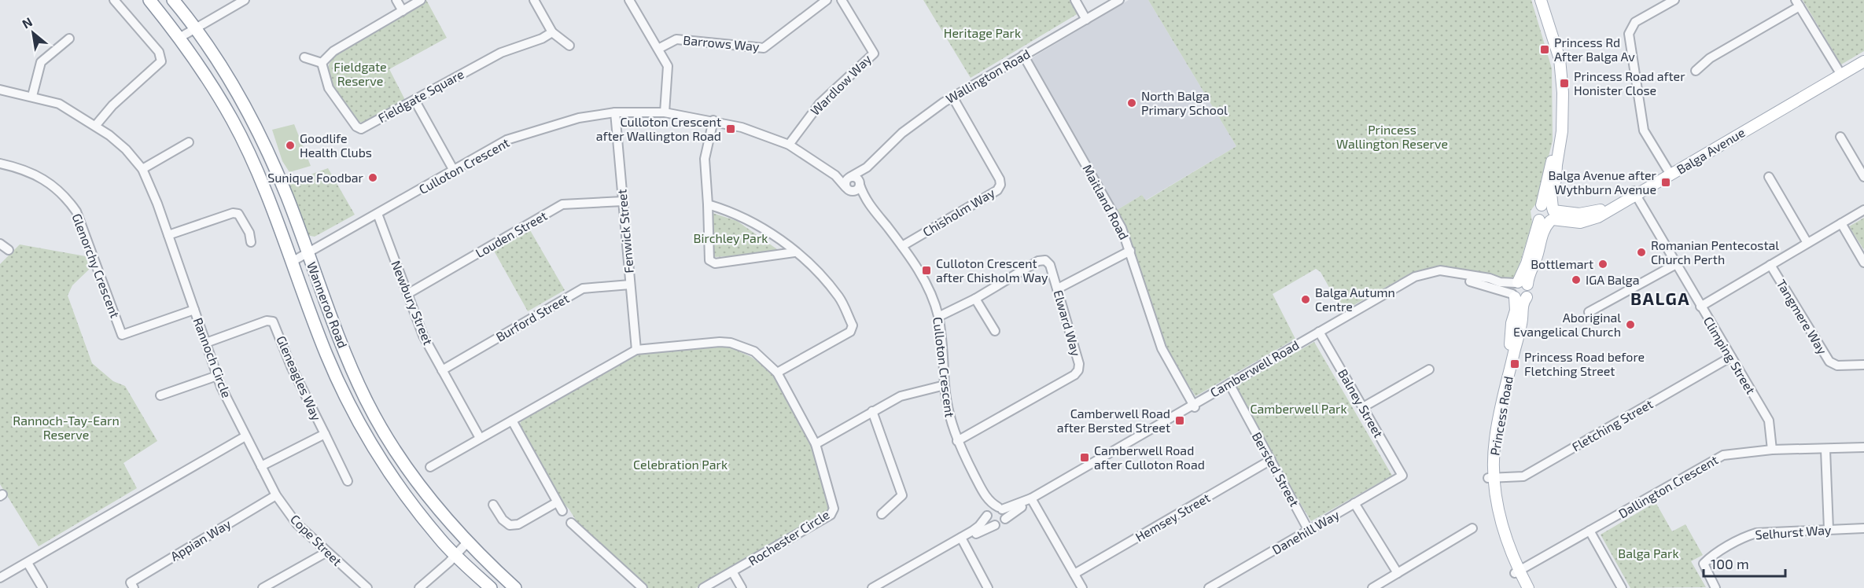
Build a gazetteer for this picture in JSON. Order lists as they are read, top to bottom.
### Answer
{
  "streets": {
    "highway": ["Wanneroo Road"],
    "main road": ["Balga Avenue", "Princess Road"],
    "street": [
      "Barrows Way",
      "Wallington Road",
      "Wardlow Way",
      "Fieldgate Square",
      "Culloton Crescent",
      "Maitland Road",
      "Chisholm Way",
      "Fenwick Street",
      "Louden Street",
      "Glenorchy Crescent",
      "Newbury Street",
      "Tangmere Way",
      "Burford Street",
      "Elward Way",
      "Climping Street",
      "Rannoch Circle",
      "Camberwell Road",
      "Gleneagles Way",
      "Balney Street",
      "Fletching Street",
      "Bersted Street",
      "Dallington Crescent",
      "Hemsey Street",
      "Danehill Way",
      "Selhurst Way",
      "Rochester Circle",
      "Appian Way",
      "Cope Street"
    ]
  },
  "crossings": [
    ["Wallington Road", "Culloton Crescent"],
    ["Wallington Road", "Maitland Road"],
    ["Wallington Road", "Chisholm Way"],
    ["Wardlow Way", "Culloton Crescent"],
    ["Balga Avenue", "Climping Street"],
    ["Balga Avenue", "Princess Road"],
    ["Culloton Crescent", "Chisholm Way"],
    ["Culloton Crescent", "Fenwick Street"],
    ["Culloton Crescent", "Newbury Street"],
    ["Culloton Crescent", "Wanneroo Road"],
    ["Culloton Crescent", "Elward Way"],
    ["Culloton Crescent", "Camberwell Road"],
    ["Maitland Road", "Camberwell Road"],
    ["Fenwick Street", "Louden Street"],
    ["Fenwick Street", "Burford Street"],
    ["Fenwick Street", "Rochester Circle"],
    ["Louden Street", "Newbury Street"],
    ["Glenorchy Crescent", "Rannoch Circle"],
    ["Newbury Street", "Burford Street"],
    ["Newbury Street", "Rochester Circle"],
    ["Climping Street", "Fletching Street"],
    ["Climping Street", "Dallington Crescent"],
    ["Rannoch Circle", "Gleneagles Way"],
    ["Rannoch Circle", "Cope Street"],
    ["Camberwell Road", "Balney Street"],
    ["Camberwell Road", "Princess Road"],
    ["Camberwell Road", "Bersted Street"],
    ["Gleneagles Way", "Cope Street"],
    ["Balney Street", "Danehill Way"],
    ["Princess Road", "Fletching Street"],
    ["Princess Road", "Dallington Crescent"],
    ["Bersted Street", "Hemsey Street"],
    ["Bersted Street", "Danehill Way"],
    ["Appian Way", "Cope Street"]
  ],
  "districts": ["BALGA"],
  "parks": [
    "Heritage Park",
    "Fieldgate Reserve",
    "Princess Wallington Reserve",
    "Birchley Park",
    "Camberwell Park",
    "Rannoch-Tay-Earn Reserve",
    "Celebration Park",
    "Balga Park"
  ],
  "places": {
    "transit": [
      "Princess Rd After Balga Av",
      "Princess Road after Honister Close",
      "Culloton Crescent after Wallington Road",
      "Balga Avenue after Wythburn Avenue",
      "Culloton Crescent after Chisholm Way",
      "Princess Road before Fletching Street",
      "Camberwell Road after Bersted Street",
      "Camberwell Road after Culloton Road"
    ],
    "other": [
      "North Balga Primary School",
      "Goodlife Health Clubs",
      "Sunique Foodbar",
      "Romanian Pentecostal Church Perth",
      "Bottlemart",
      "IGA Balga",
      "Balga Autumn Centre",
      "Aboriginal Evangelical Church"
    ]
  },
  "scale_bar": "100 m",
  "north": "top left"
}
